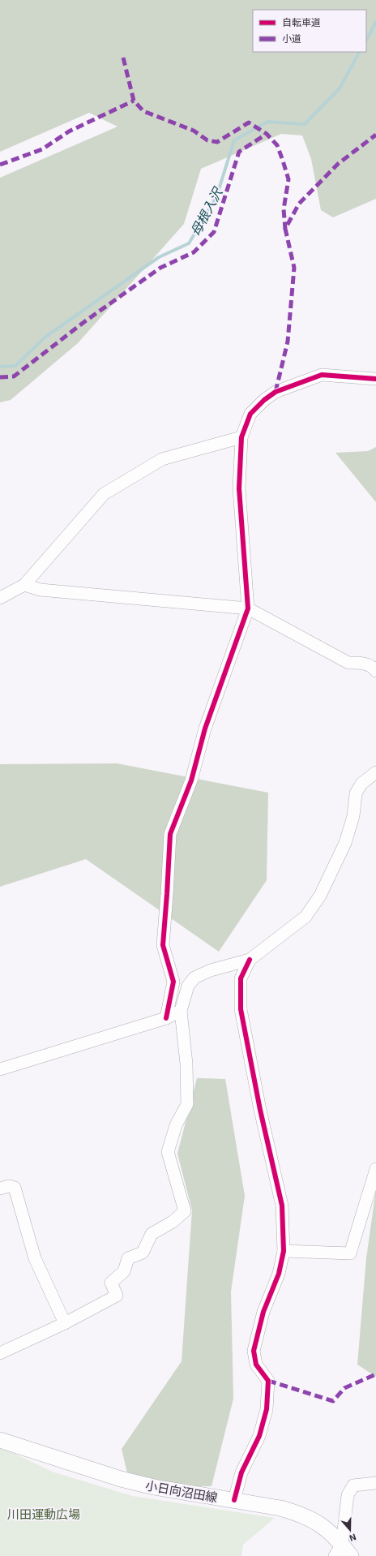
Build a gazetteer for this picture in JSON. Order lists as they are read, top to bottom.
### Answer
{
  "streets": {
    "main road": ["小日向沼田線"]
  },
  "water": ["母根入沢"],
  "parks": ["川田運動広場"],
  "legend": ["自転車道", "小道"],
  "north": "bottom"
}
